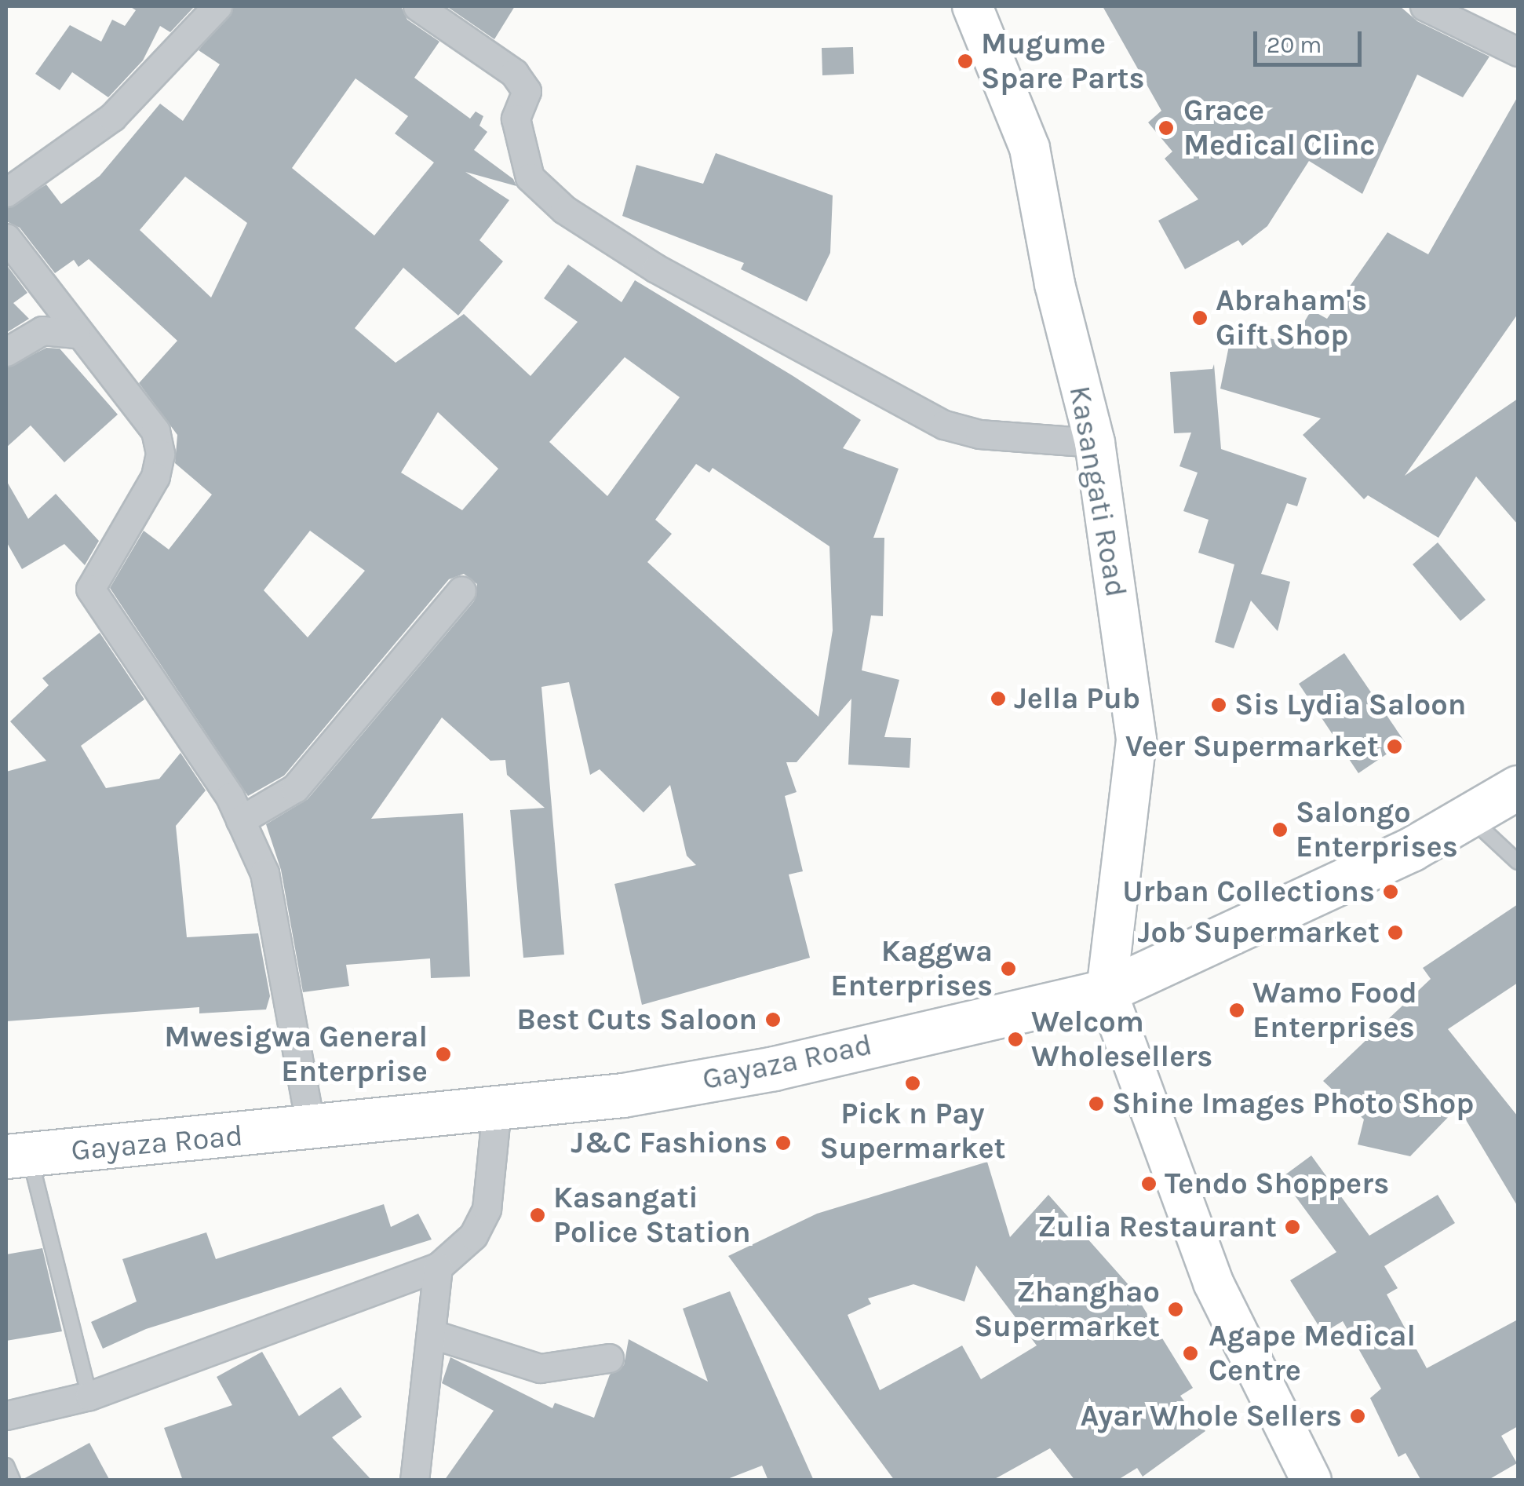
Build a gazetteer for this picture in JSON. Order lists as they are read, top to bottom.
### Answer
{
  "streets": {
    "main road": ["Gayaza Road"],
    "street": ["Kasangati Road"]
  },
  "crossings": [
    ["Kasangati Road", "Gayaza Road"]
  ],
  "places": [
    "Mugume Spare Parts",
    "Grace Medical Clinc",
    "Abraham's Gift Shop",
    "Jella Pub",
    "Sis Lydia Saloon",
    "Veer Supermarket",
    "Salongo Enterprises",
    "Urban Collections",
    "Job Supermarket",
    "Kaggwa Enterprises",
    "Wamo Food Enterprises",
    "Best Cuts Saloon",
    "Welcom Wholesellers",
    "Mwesigwa General Enterprise",
    "Pick n Pay Supermarket",
    "Shine Images Photo Shop",
    "J&C Fashions",
    "Tendo Shoppers",
    "Kasangati Police Station",
    "Zulia Restaurant",
    "Zhanghao Supermarket",
    "Agape Medical Centre",
    "Ayar Whole Sellers"
  ],
  "scale_bar": "20 m"
}
